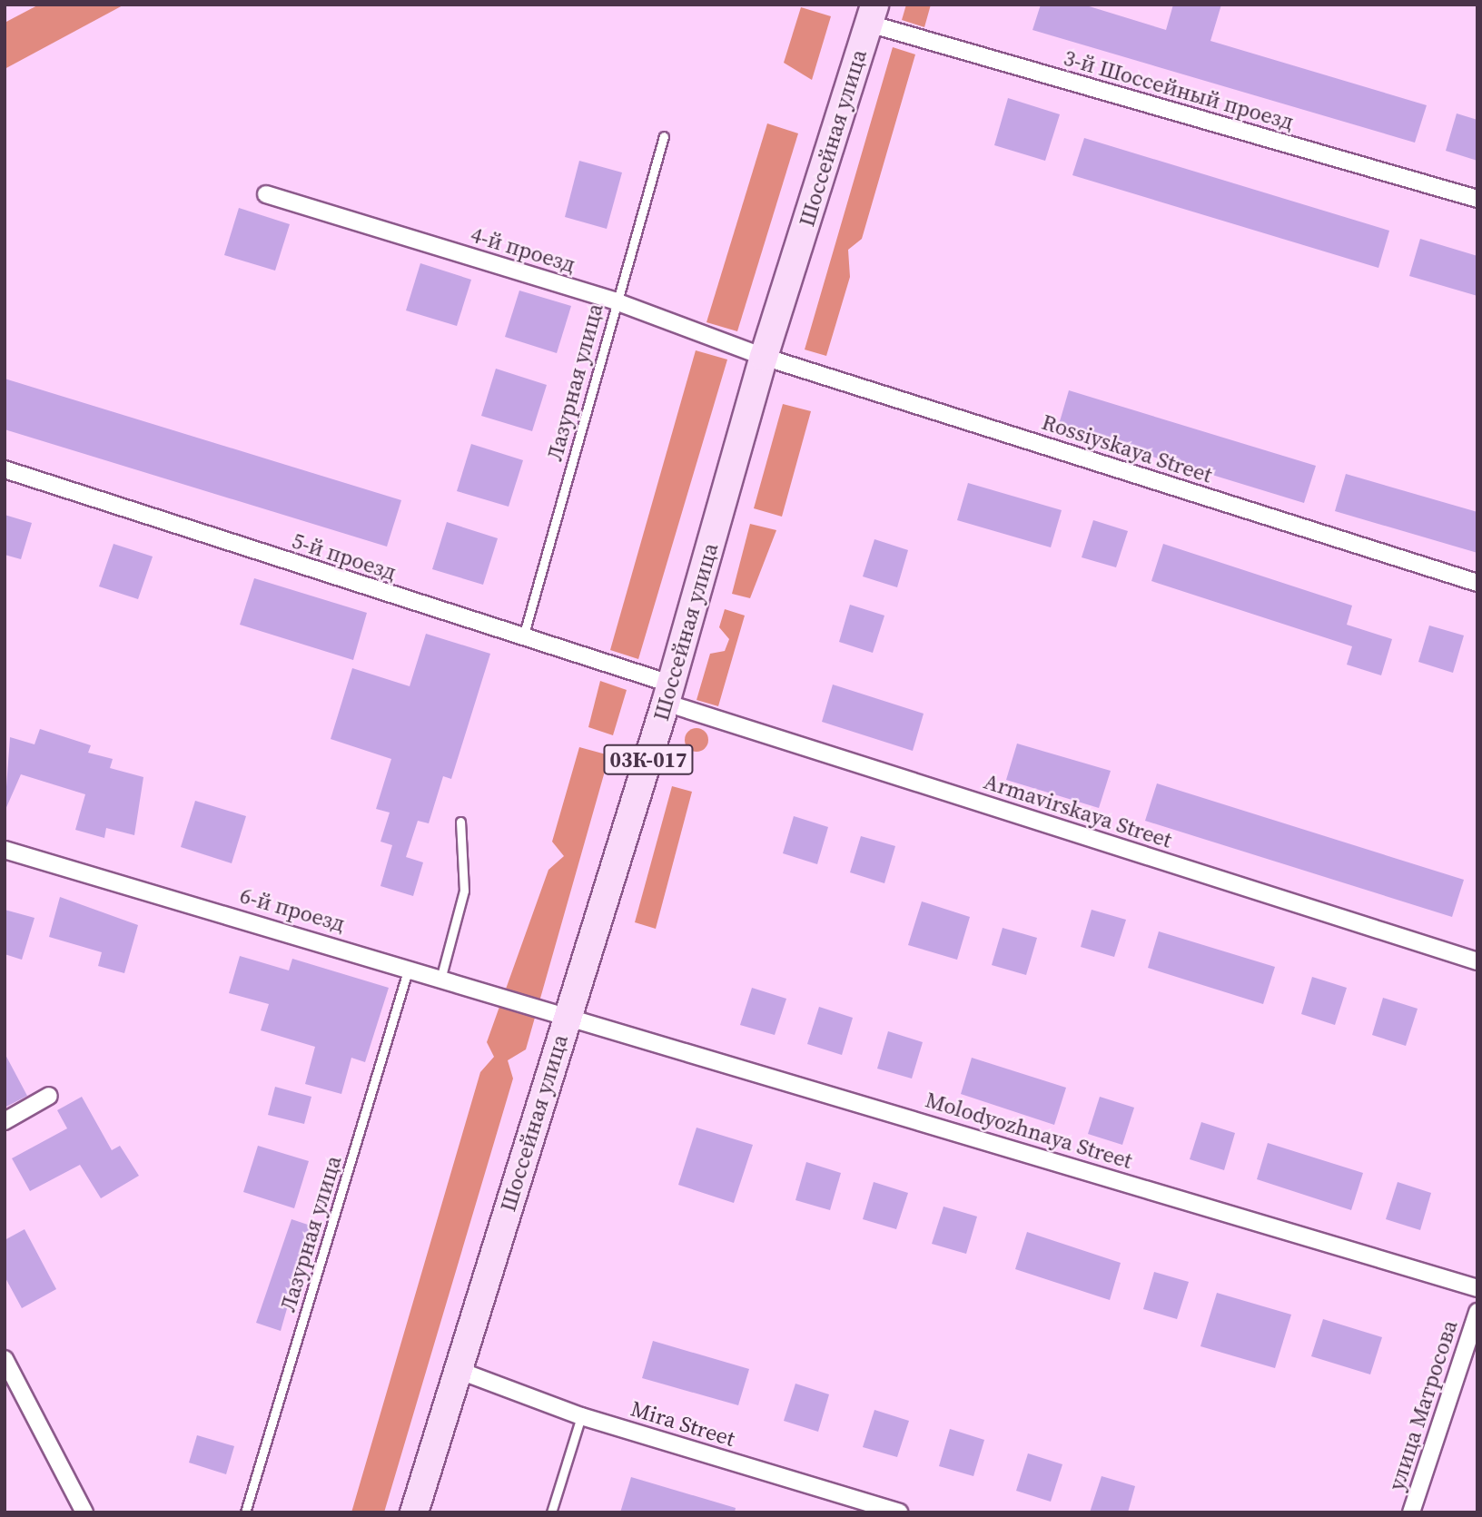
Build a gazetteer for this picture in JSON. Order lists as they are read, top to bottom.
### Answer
{
  "streets": {
    "main road": ["Шоссейная улица", "03К-017"],
    "street": [
      "3-й Шоссейный проезд",
      "4-й проезд",
      "Rossiyskaya Street",
      "5-й проезд",
      "Armavirskaya Street",
      "6-й проезд",
      "Molodyozhnaya Street",
      "улица Матросова",
      "Mira Street"
    ],
    "lane": ["Лазурная улица"]
  },
  "crossings": [
    ["3-й Шоссейный проезд", "Шоссейная улица"],
    ["Шоссейная улица", "4-й проезд"],
    ["Шоссейная улица", "Rossiyskaya Street"],
    ["Шоссейная улица", "5-й проезд"],
    ["Шоссейная улица", "Armavirskaya Street"],
    ["Шоссейная улица", "6-й проезд"],
    ["Шоссейная улица", "Molodyozhnaya Street"],
    ["Шоссейная улица", "Mira Street"],
    ["4-й проезд", "Лазурная улица"],
    ["4-й проезд", "Rossiyskaya Street"],
    ["Лазурная улица", "5-й проезд"],
    ["Лазурная улица", "6-й проезд"],
    ["5-й проезд", "Armavirskaya Street"],
    ["6-й проезд", "Molodyozhnaya Street"]
  ]
}
